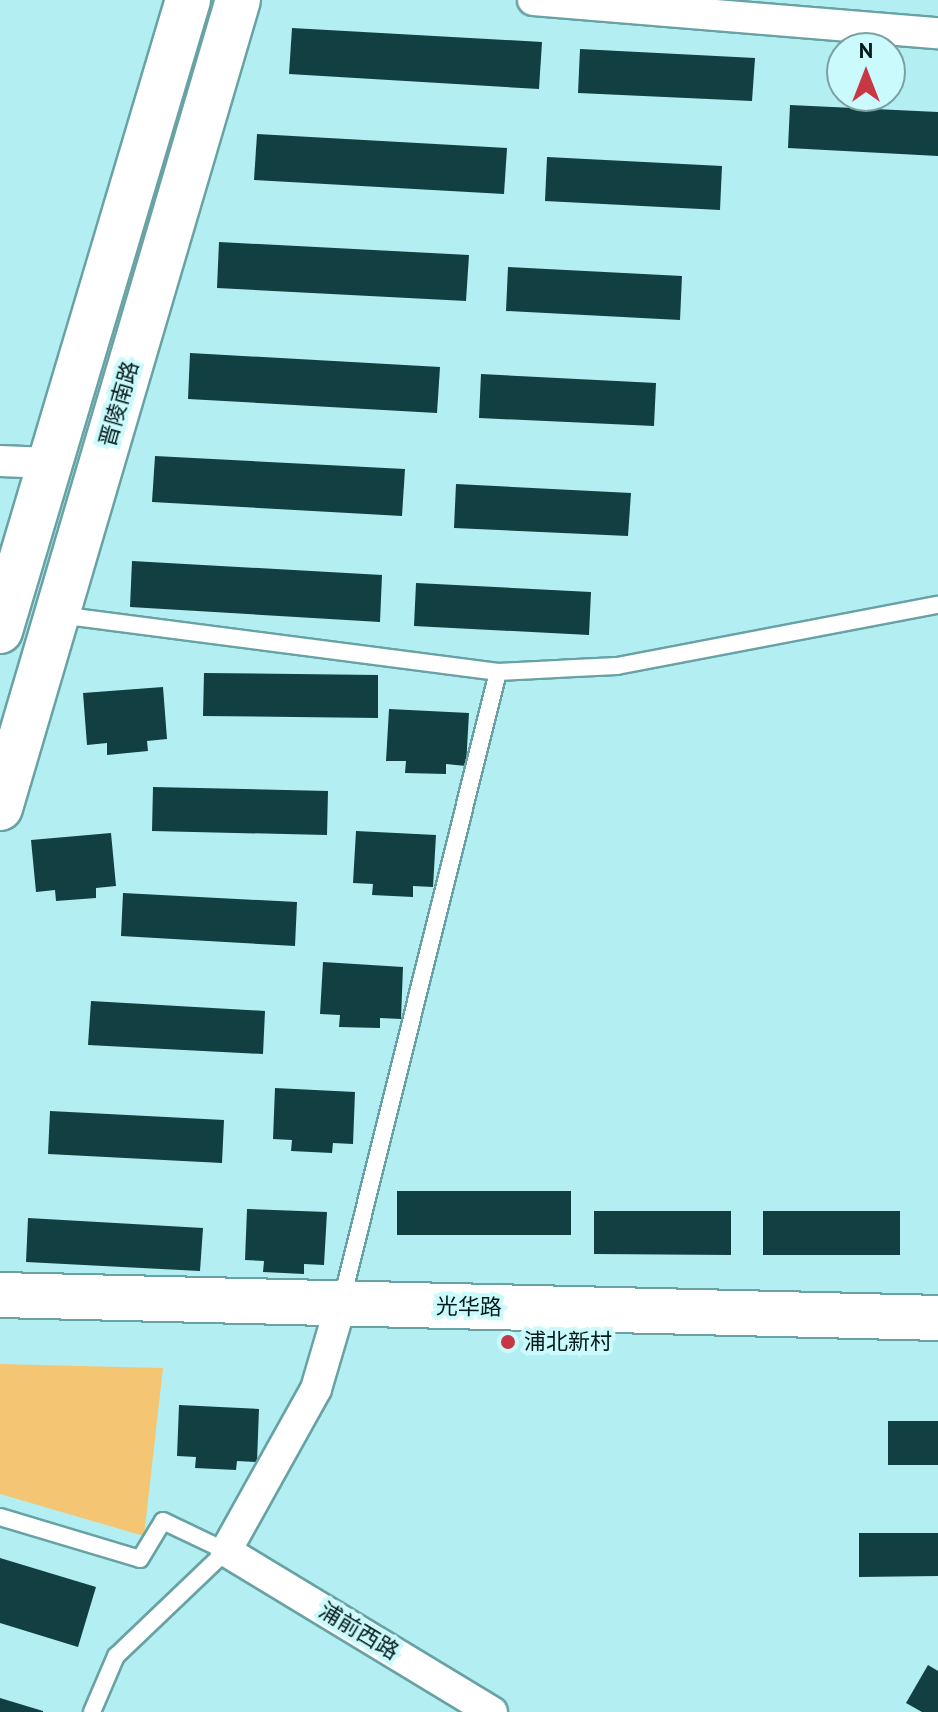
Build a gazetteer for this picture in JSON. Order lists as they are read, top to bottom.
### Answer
{
  "streets": {
    "main road": ["晋陵南路", "光华路"],
    "street": ["浦前西路"]
  },
  "places": ["浦北新村"],
  "north": "top"
}
